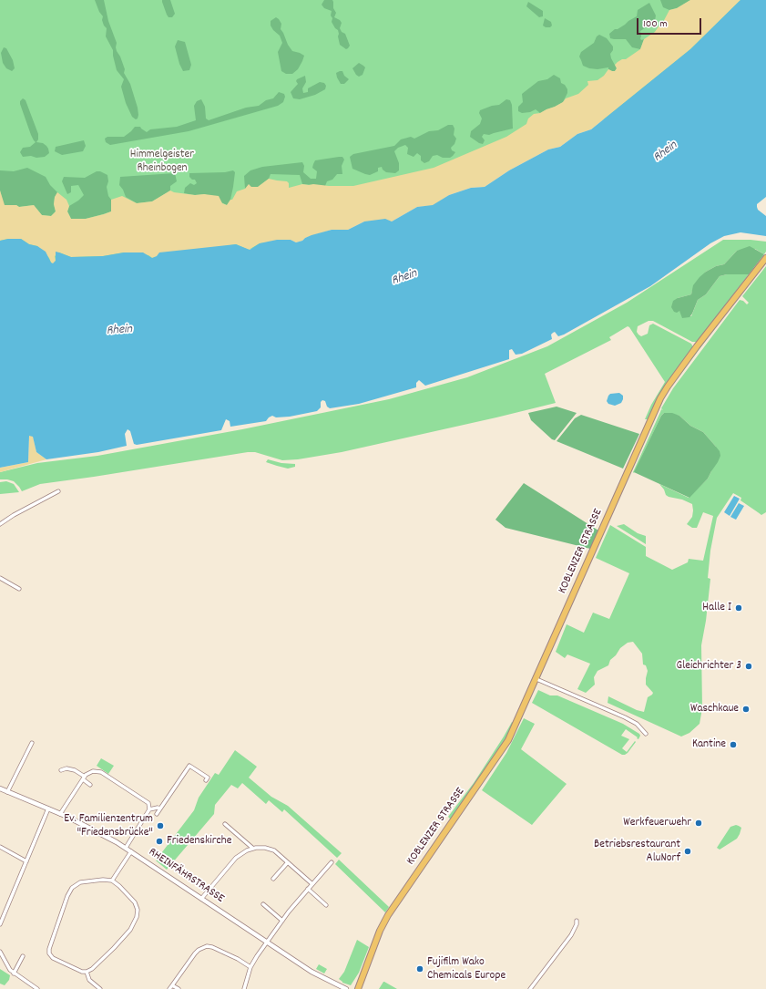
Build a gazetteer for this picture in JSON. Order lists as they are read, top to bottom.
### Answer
{
  "streets": {
    "main road": ["KOBLENZER STRASSE"],
    "street": ["RHEINFÄHRSTRASSE"]
  },
  "water": ["Rhein"],
  "parks": ["Himmelgeister Rheinbogen"],
  "places": [
    "Halle I",
    "Gleichrichter 3",
    "Waschkaue",
    "Kantine",
    "Werkfeuerwehr",
    "Ev. Familienzentrum \"Friedensbrücke\"",
    "Friedenskirche",
    "Betriebsrestaurant AluNorf",
    "Fujifilm Wako Chemicals Europe"
  ],
  "scale_bar": "100 m"
}
